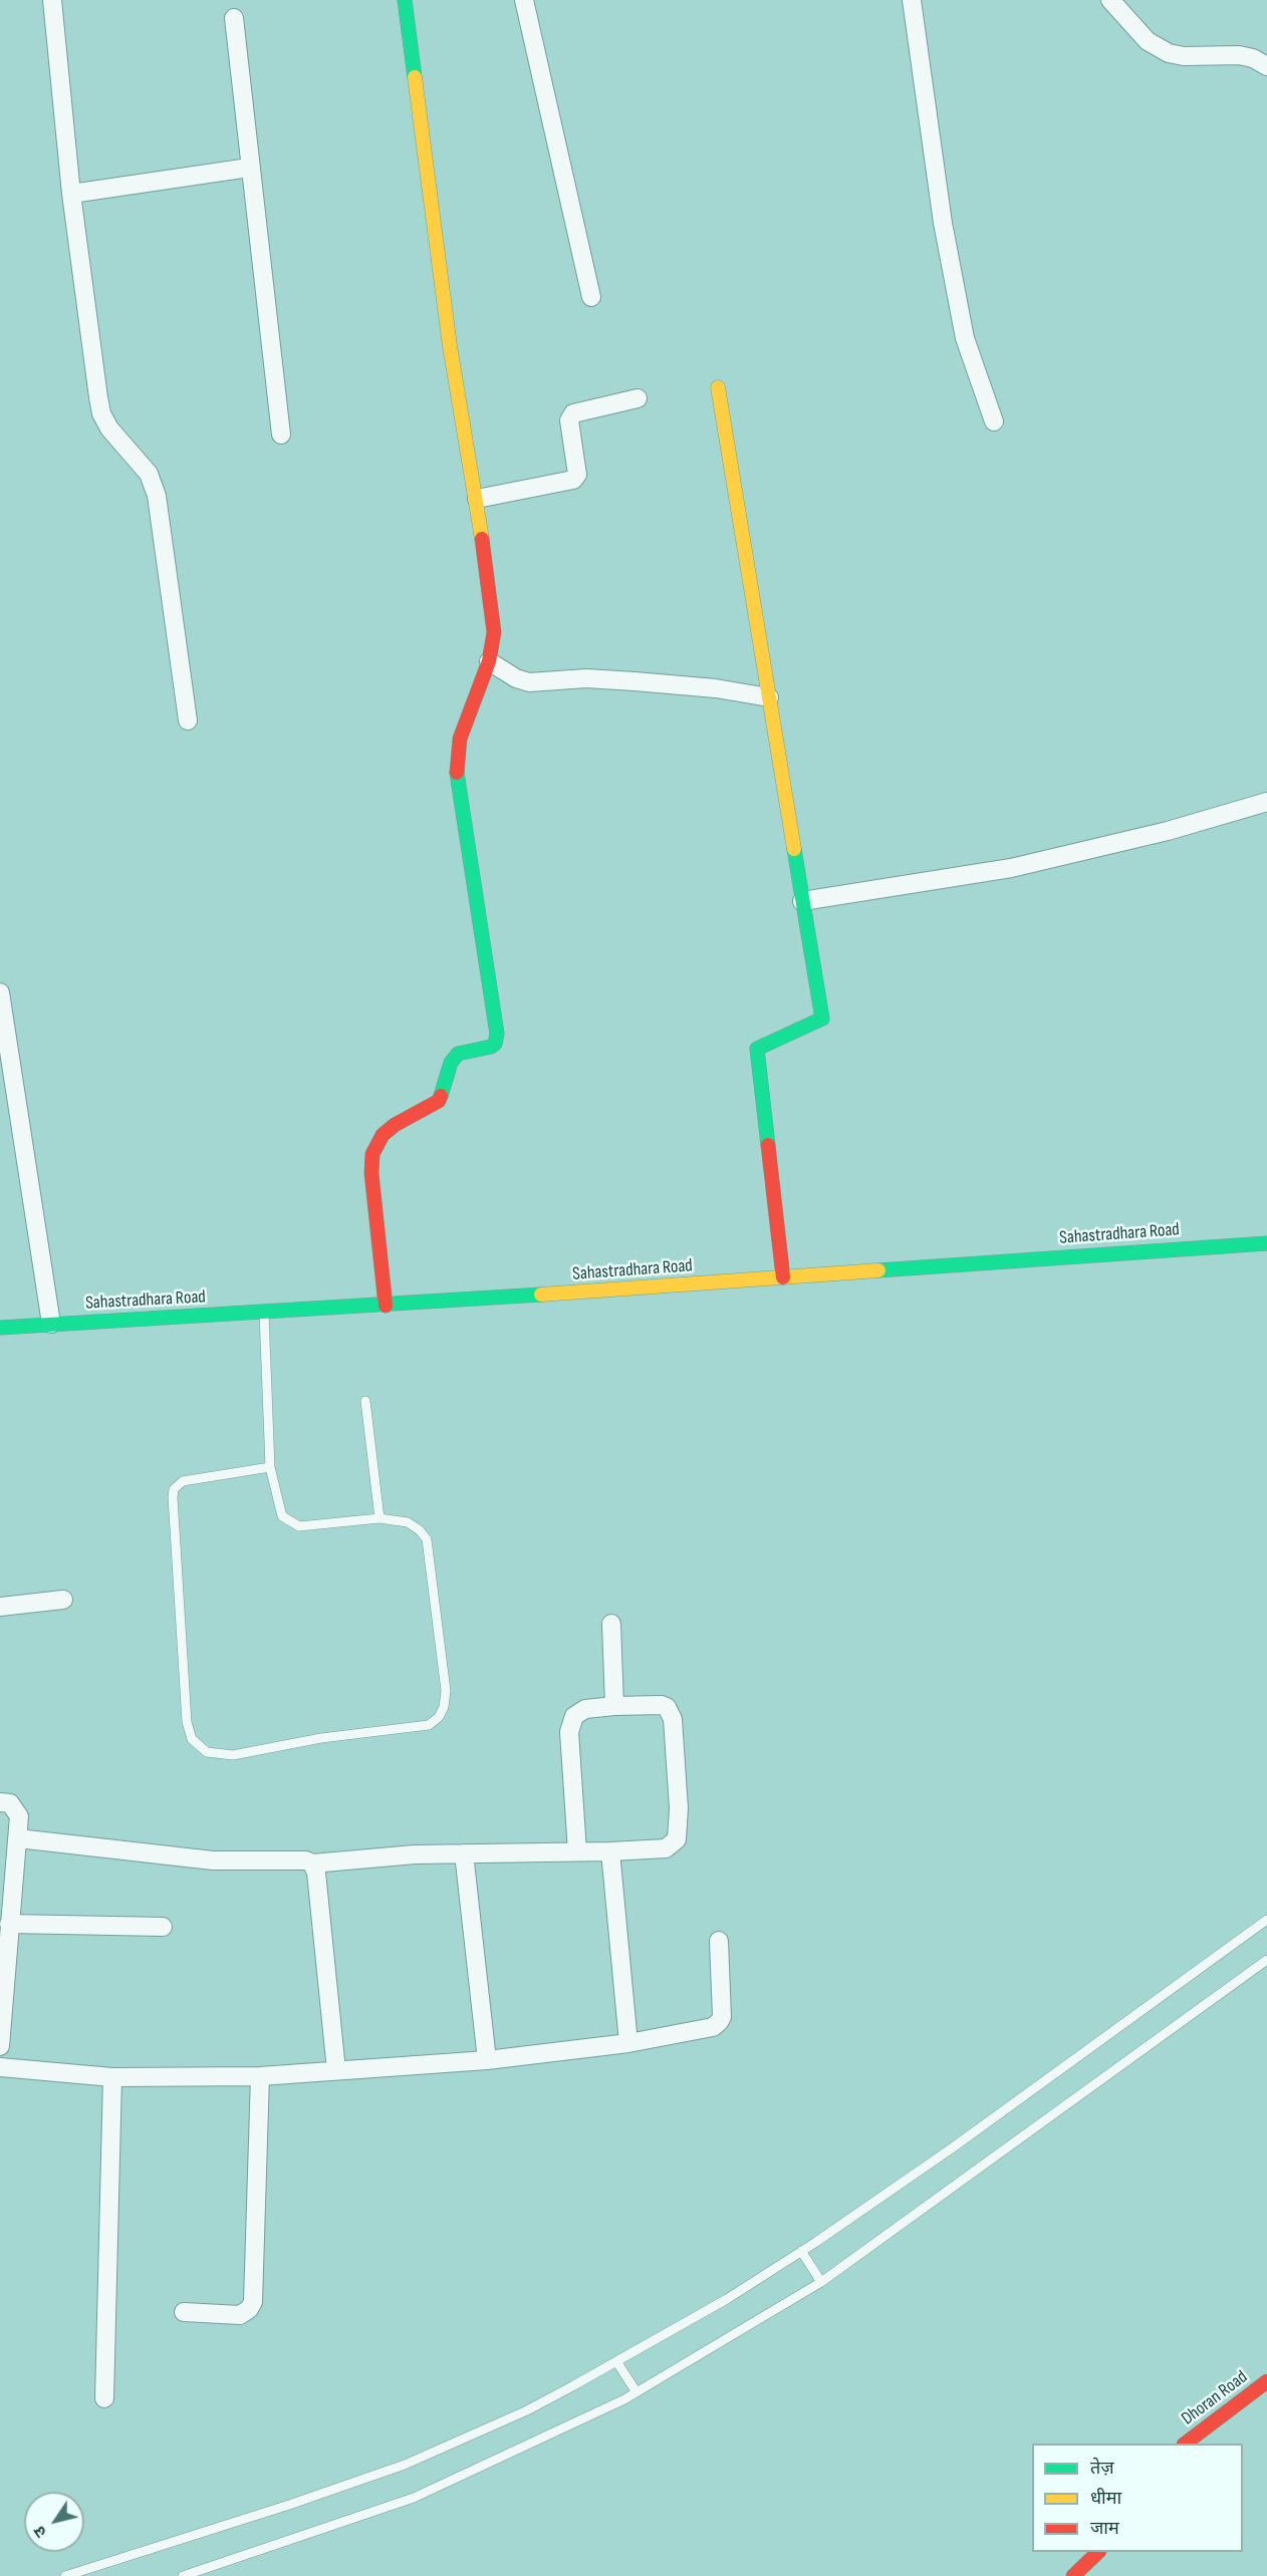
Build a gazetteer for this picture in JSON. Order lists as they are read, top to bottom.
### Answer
{
  "streets": {
    "street": ["Sahastradhara Road", "Dhoran Road"]
  },
  "legend": ["तेज़", "धीमा", "जाम"],
  "north": "bottom left"
}
